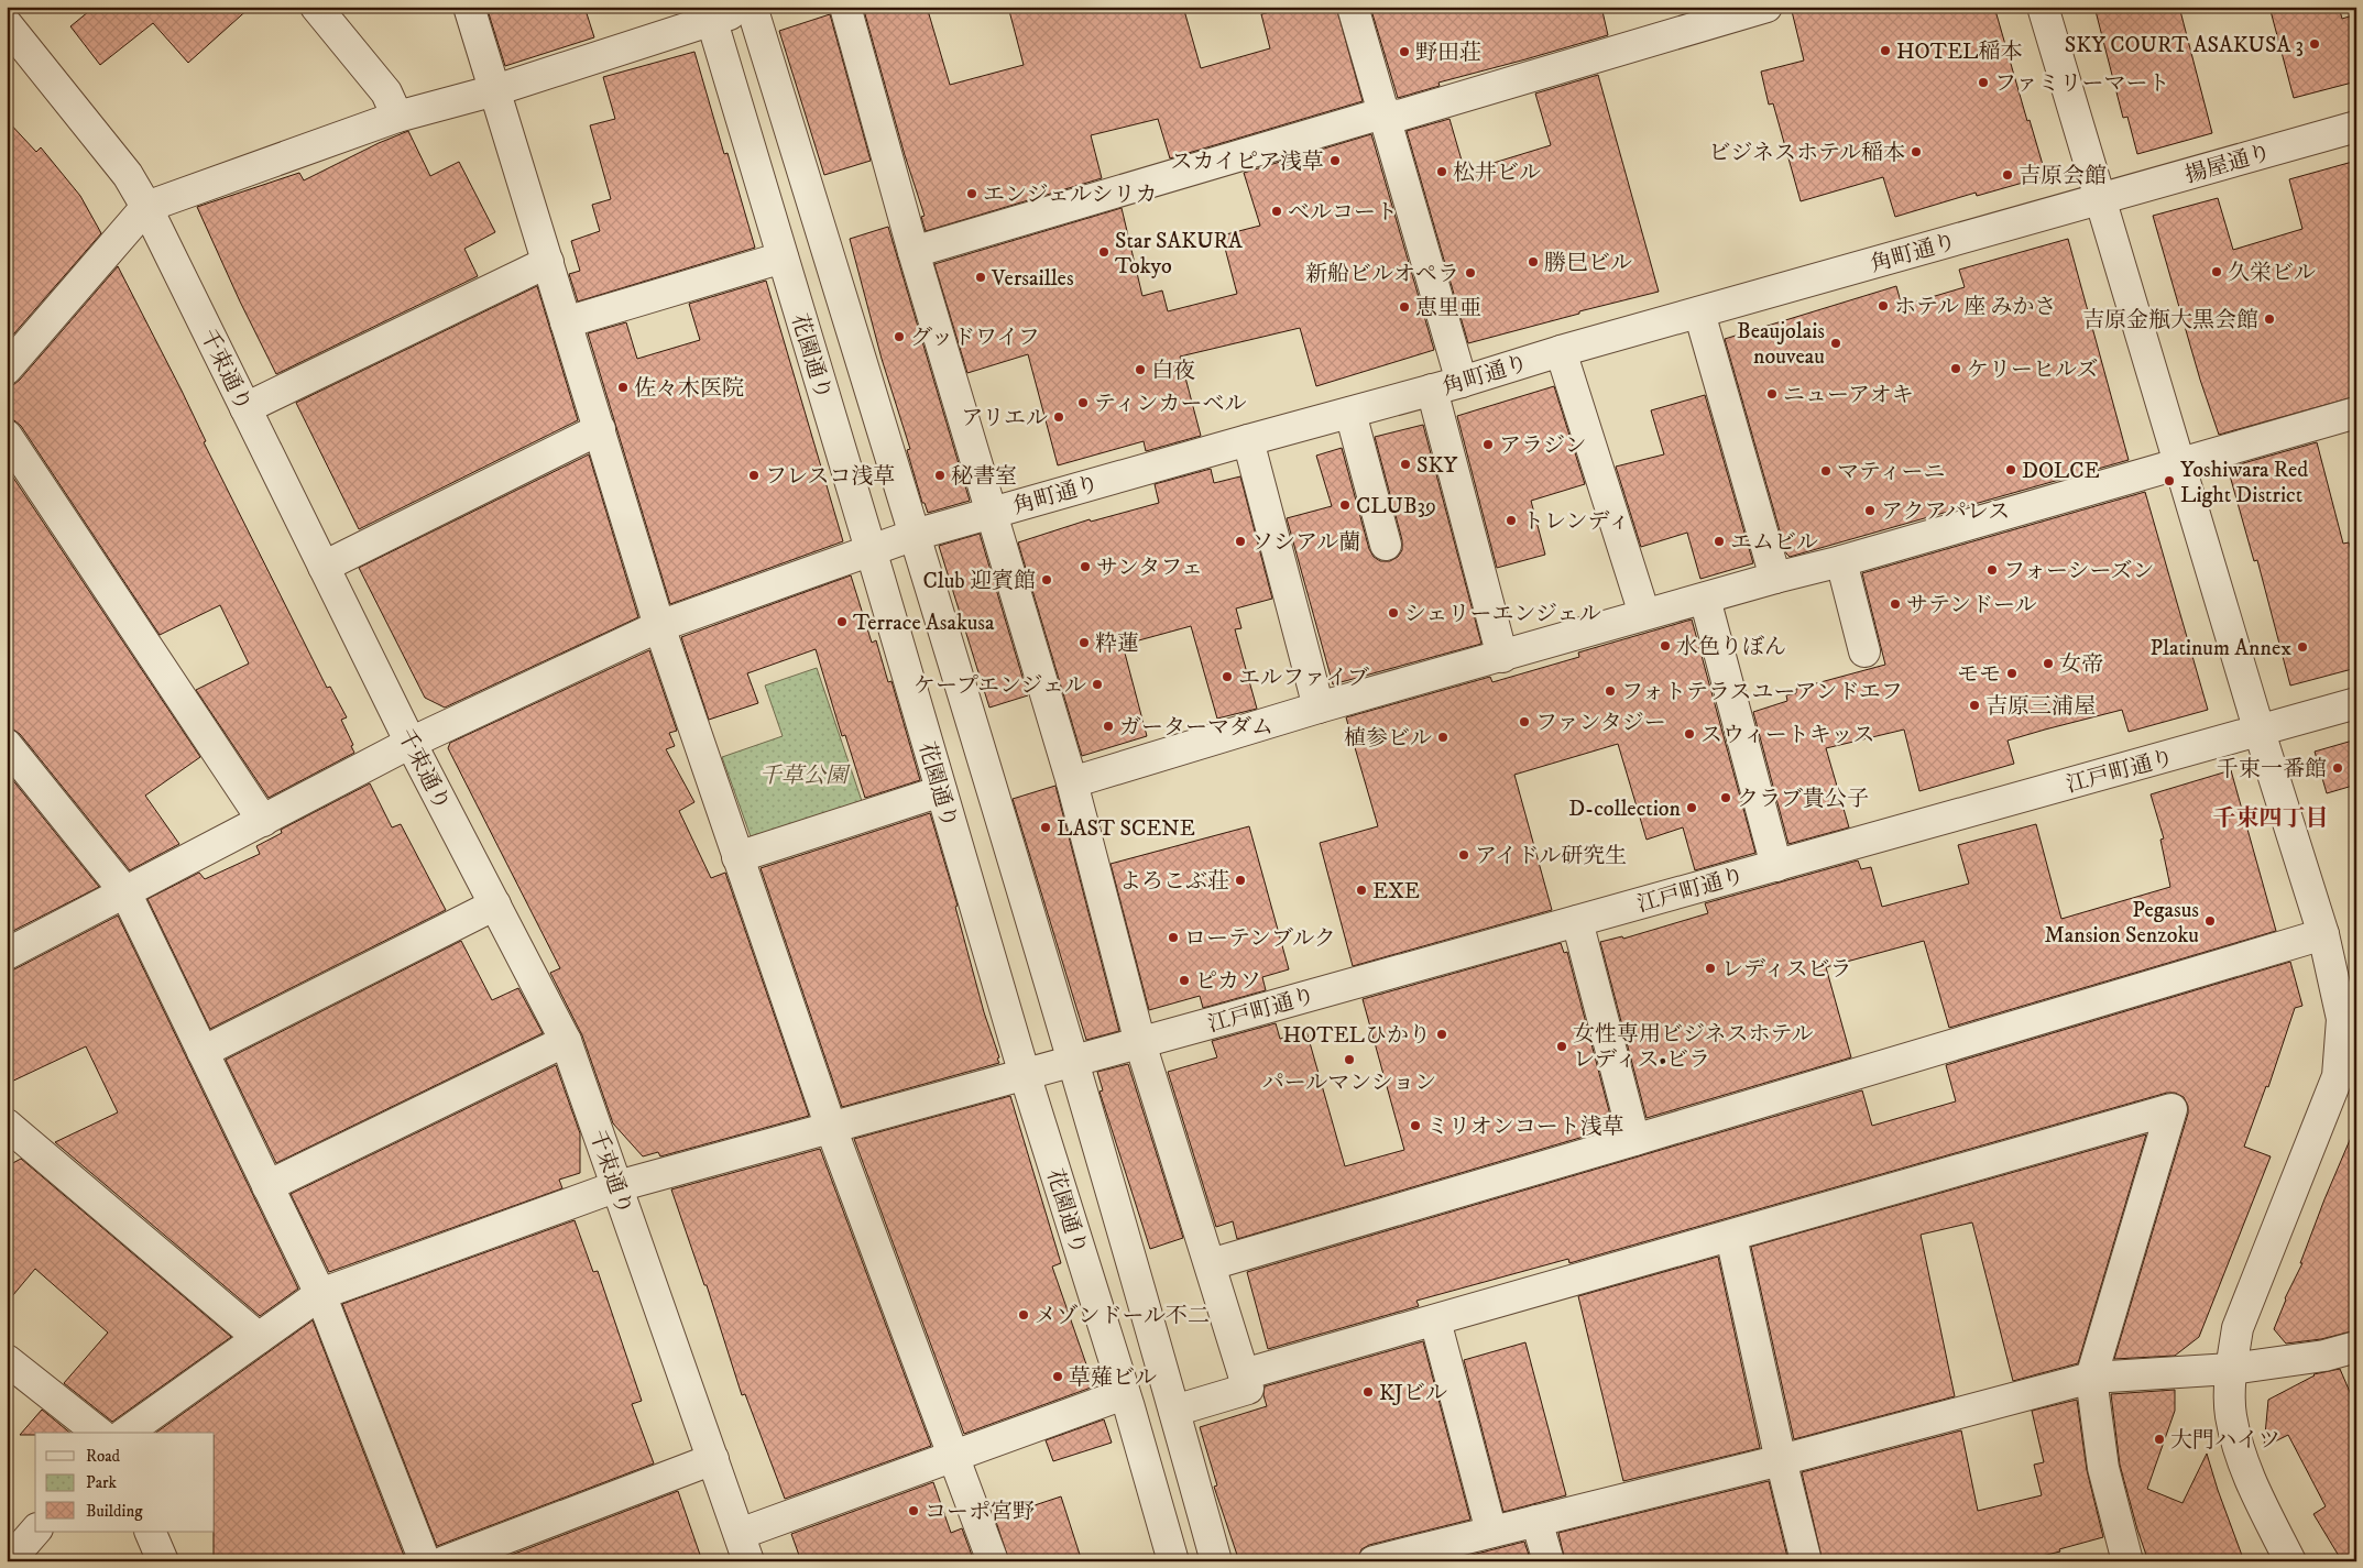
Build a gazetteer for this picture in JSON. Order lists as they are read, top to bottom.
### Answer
{
  "streets": {
    "street": [
      "揚屋通り",
      "角町通り",
      "花園通り",
      "千束通り",
      "江戸町通り"
    ]
  },
  "crossings": [
    ["揚屋通り", "角町通り"],
    ["角町通り", "花園通り"],
    ["角町通り", "千束通り"],
    ["花園通り", "江戸町通り"],
    ["千束通り", "江戸町通り"]
  ],
  "districts": ["千束四丁目"],
  "parks": ["千草公園"],
  "places": [
    "SKY COURT ASAKUSA 3",
    "HOTEL稲本",
    "野田荘",
    "ファミリーマート",
    "ビジネスホテル稲本",
    "スカイピア浅草",
    "松井ビル",
    "吉原会館",
    "エンジェルシリカ",
    "ベルコート",
    "Star SAKURA Tokyo",
    "勝巳ビル",
    "久栄ビル",
    "新船ビルオペラ",
    "Versailles",
    "ホテル 座 みかさ",
    "恵里亜",
    "吉原金瓶大黒会館",
    "グッドワイフ",
    "Beaujolais nouveau",
    "ケリーヒルズ",
    "白夜",
    "佐々木医院",
    "ニューアオキ",
    "ティンカーベル",
    "アリエル",
    "アラジン",
    "SKY",
    "DOLCE",
    "マティーニ",
    "フレスコ浅草",
    "秘書室",
    "Yoshiwara Red Light District",
    "CLUB39",
    "アクアパレス",
    "トレンディ",
    "ソシアル蘭",
    "エムビル",
    "サンタフェ",
    "フォーシーズン",
    "Club 迎賓館",
    "サテンドール",
    "シェリーエンジェル",
    "Terrace Asakusa",
    "粋蓮",
    "水色りぼん",
    "Platinum Annex",
    "女帝",
    "モモ",
    "エルファイブ",
    "ケープエンジェル",
    "フォトテラスユーアンドエフ",
    "吉原三浦屋",
    "ファンタジー",
    "ガーターマダム",
    "スウィートキッス",
    "植参ビル",
    "千束一番館",
    "クラブ貴公子",
    "D-collection",
    "LAST SCENE",
    "アイドル研究生",
    "よろこぶ荘",
    "EXE",
    "Pegasus Mansion Senzoku",
    "ローテンブルク",
    "レディスビラ",
    "ピカソ",
    "HOTELひかり",
    "女性専用ビジネスホテル レディス•ビラ",
    "パールマンション",
    "ミリオンコート浅草",
    "メゾンドール不二",
    "草薙ビル",
    "KJビル",
    "大門ハイツ",
    "コーポ宮野"
  ],
  "legend": ["Road", "Park", "Building"]
}
